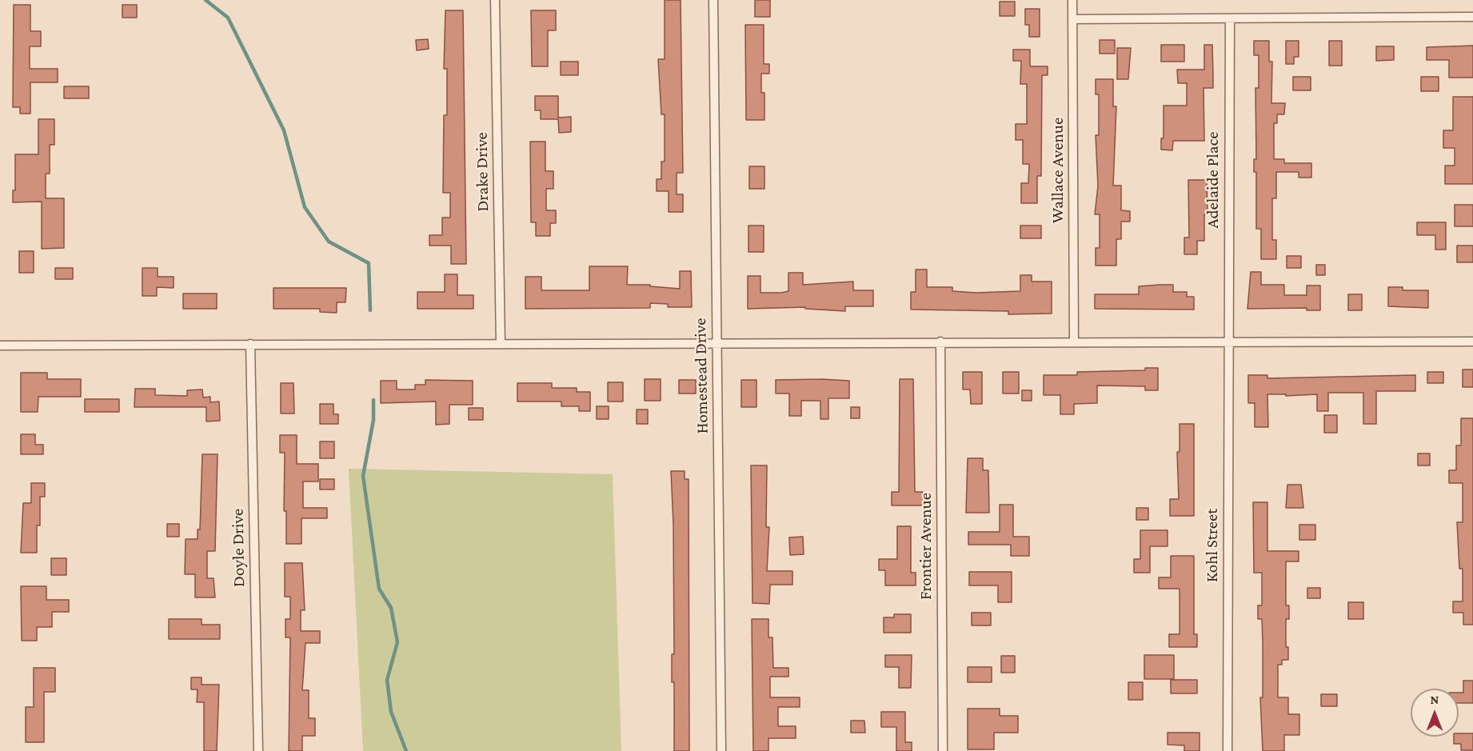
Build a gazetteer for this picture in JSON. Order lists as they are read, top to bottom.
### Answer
{
  "streets": {
    "street": [
      "Wallace Avenue",
      "Drake Drive",
      "Adelaide Place",
      "Homestead Drive",
      "Kohl Street",
      "Frontier Avenue",
      "Doyle Drive"
    ]
  },
  "crossings": [
    ["Adelaide Place", "Kohl Street"]
  ],
  "north": "top"
}
